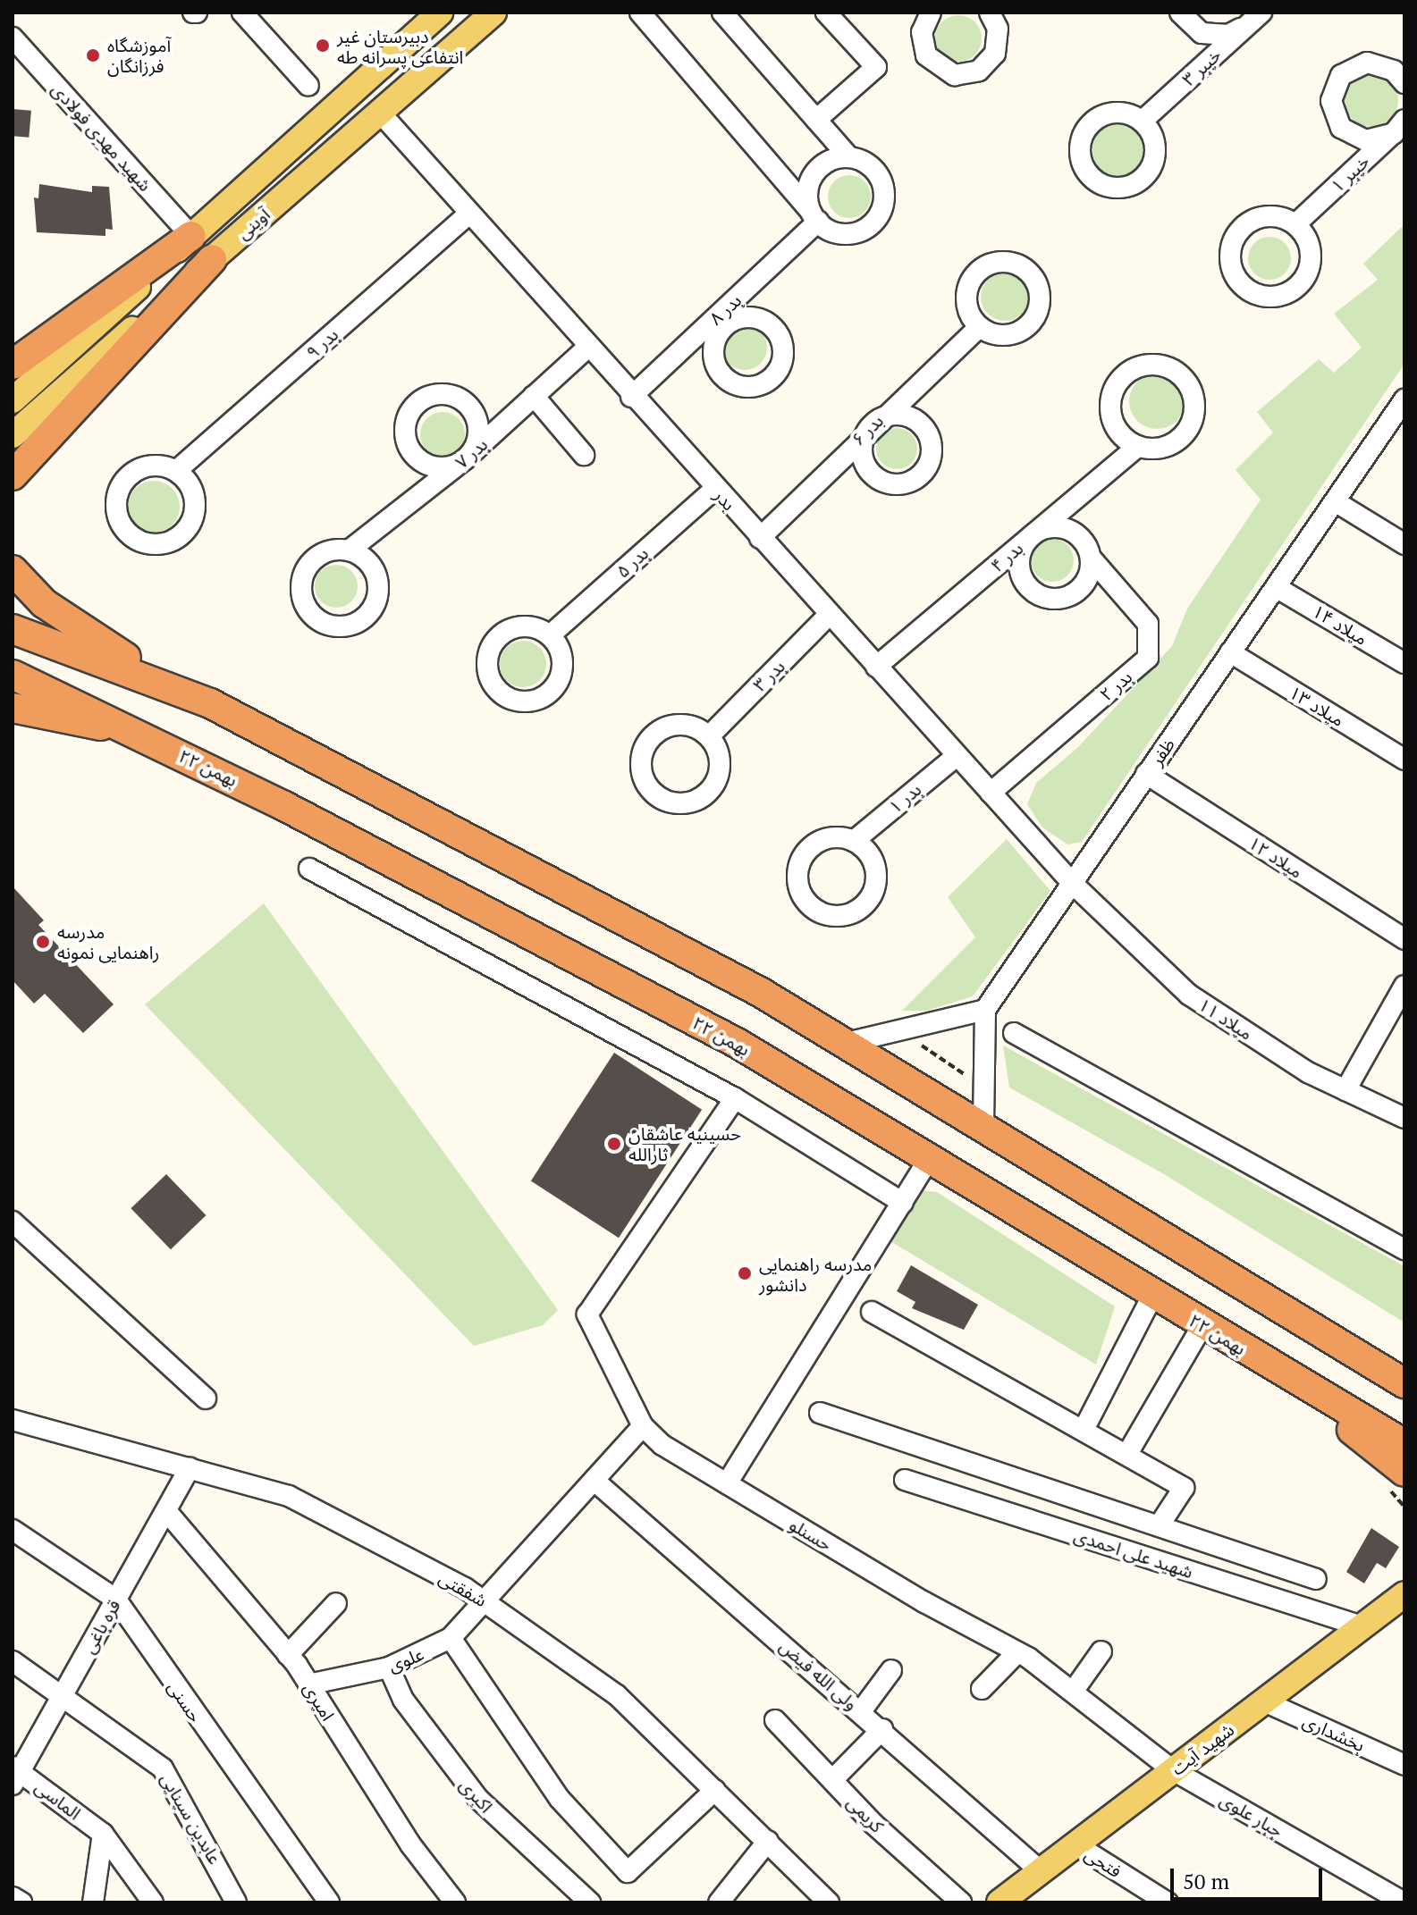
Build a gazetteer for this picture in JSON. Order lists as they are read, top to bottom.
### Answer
{
  "streets": {
    "highway": ["۲۲ بهمن"],
    "main road": ["آوینی", "شهید آیت"],
    "street": [
      "خیبر ۳",
      "شهید مهدی فولادی",
      "خیبر ۱",
      "بدر ۸",
      "بدر ۹",
      "بدر ۶",
      "بدر ۷",
      "بدر",
      "بدر ۴",
      "بدر ۵",
      "میلاد ۱۴",
      "بدر ۳",
      "بدر ۲",
      "میلاد ۱۳",
      "ظفر",
      "بدر ۱",
      "میلاد ۱۲",
      "میلاد ۱۱",
      "حسنلو",
      "شهید علی احمدی",
      "شفقتی",
      "قره باغی",
      "علوی",
      "ولی الله فیض",
      "حسنی",
      "امیری",
      "بخشداری",
      "اکبری",
      "الماسی",
      "کریمی",
      "جبار علوی",
      "عابدین سینایی",
      "فتحی"
    ]
  },
  "crossings": [
    ["شهید مهدی فولادی", "آوینی"],
    ["آوینی", "بدر"],
    ["بدر ۸", "بدر"],
    ["بدر ۹", "بدر"],
    ["بدر ۶", "بدر"],
    ["بدر ۷", "بدر"],
    ["بدر", "بدر ۴"],
    ["بدر", "بدر ۵"],
    ["بدر", "بدر ۳"],
    ["بدر", "بدر ۲"],
    ["بدر", "ظفر"],
    ["بدر", "بدر ۱"],
    ["بدر", "میلاد ۱۱"],
    ["بدر ۴", "بدر ۲"],
    ["میلاد ۱۴", "ظفر"],
    ["میلاد ۱۳", "ظفر"],
    ["ظفر", "میلاد ۱۲"],
    ["ظفر", "میلاد ۱۱"],
    ["حسنلو", "شهید آیت"],
    ["حسنلو", "جبار علوی"],
    ["شهید علی احمدی", "شهید آیت"],
    ["شفقتی", "قره باغی"],
    ["شفقتی", "علوی"],
    ["قره باغی", "حسنی"],
    ["قره باغی", "امیری"],
    ["قره باغی", "الماسی"],
    ["قره باغی", "عابدین سینایی"],
    ["علوی", "امیری"],
    ["علوی", "اکبری"],
    ["ولی الله فیض", "شهید آیت"],
    ["بخشداری", "شهید آیت"],
    ["شهید آیت", "جبار علوی"],
    ["شهید آیت", "فتحی"]
  ],
  "places": [
    "دبیرستان غیر انتفاعی پسرانه طه",
    "آموزشگاه فرزانگان",
    "مدرسه راهنمایی نمونه",
    "حسینیه عاشقان ثارالله",
    "مدرسه راهنمایی دانشور"
  ],
  "scale_bar": "50 m"
}
